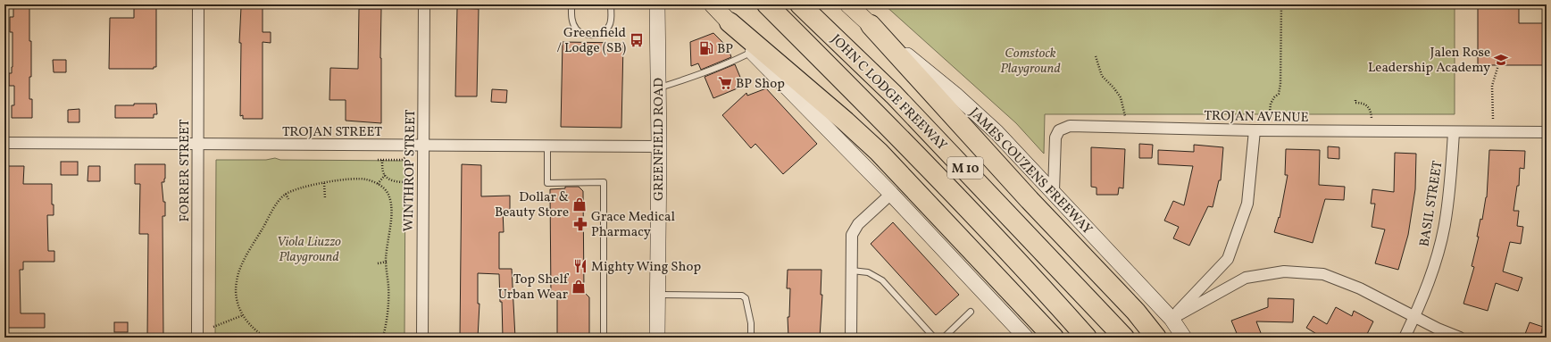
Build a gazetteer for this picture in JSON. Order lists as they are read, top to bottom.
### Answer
{
  "streets": {
    "highway": ["JOHN C LODGE FREEWAY", "M 10"],
    "main road": ["GREENFIELD ROAD", "JAMES COUZENS FREEWAY"],
    "street": [
      "TROJAN AVENUE",
      "TROJAN STREET",
      "FORRER STREET",
      "WINTHROP STREET",
      "BASIL STREET"
    ]
  },
  "crossings": [
    ["TROJAN AVENUE", "JAMES COUZENS FREEWAY"],
    ["TROJAN AVENUE", "BASIL STREET"],
    ["TROJAN STREET", "GREENFIELD ROAD"],
    ["TROJAN STREET", "FORRER STREET"],
    ["TROJAN STREET", "WINTHROP STREET"]
  ],
  "parks": ["Comstock Playground", "Viola Liuzzo Playground"],
  "places": {
    "bus stop": ["Greenfield / Lodge (SB)"],
    "fuel station": ["BP"],
    "school or university": ["Jalen Rose Leadership Academy"],
    "supermarket": ["BP Shop"],
    "shop": ["Dollar & Beauty Store", "Top Shelf Urban Wear"],
    "pharmacy": ["Grace Medical Pharmacy"],
    "restaurant": ["Mighty Wing Shop"]
  }
}
